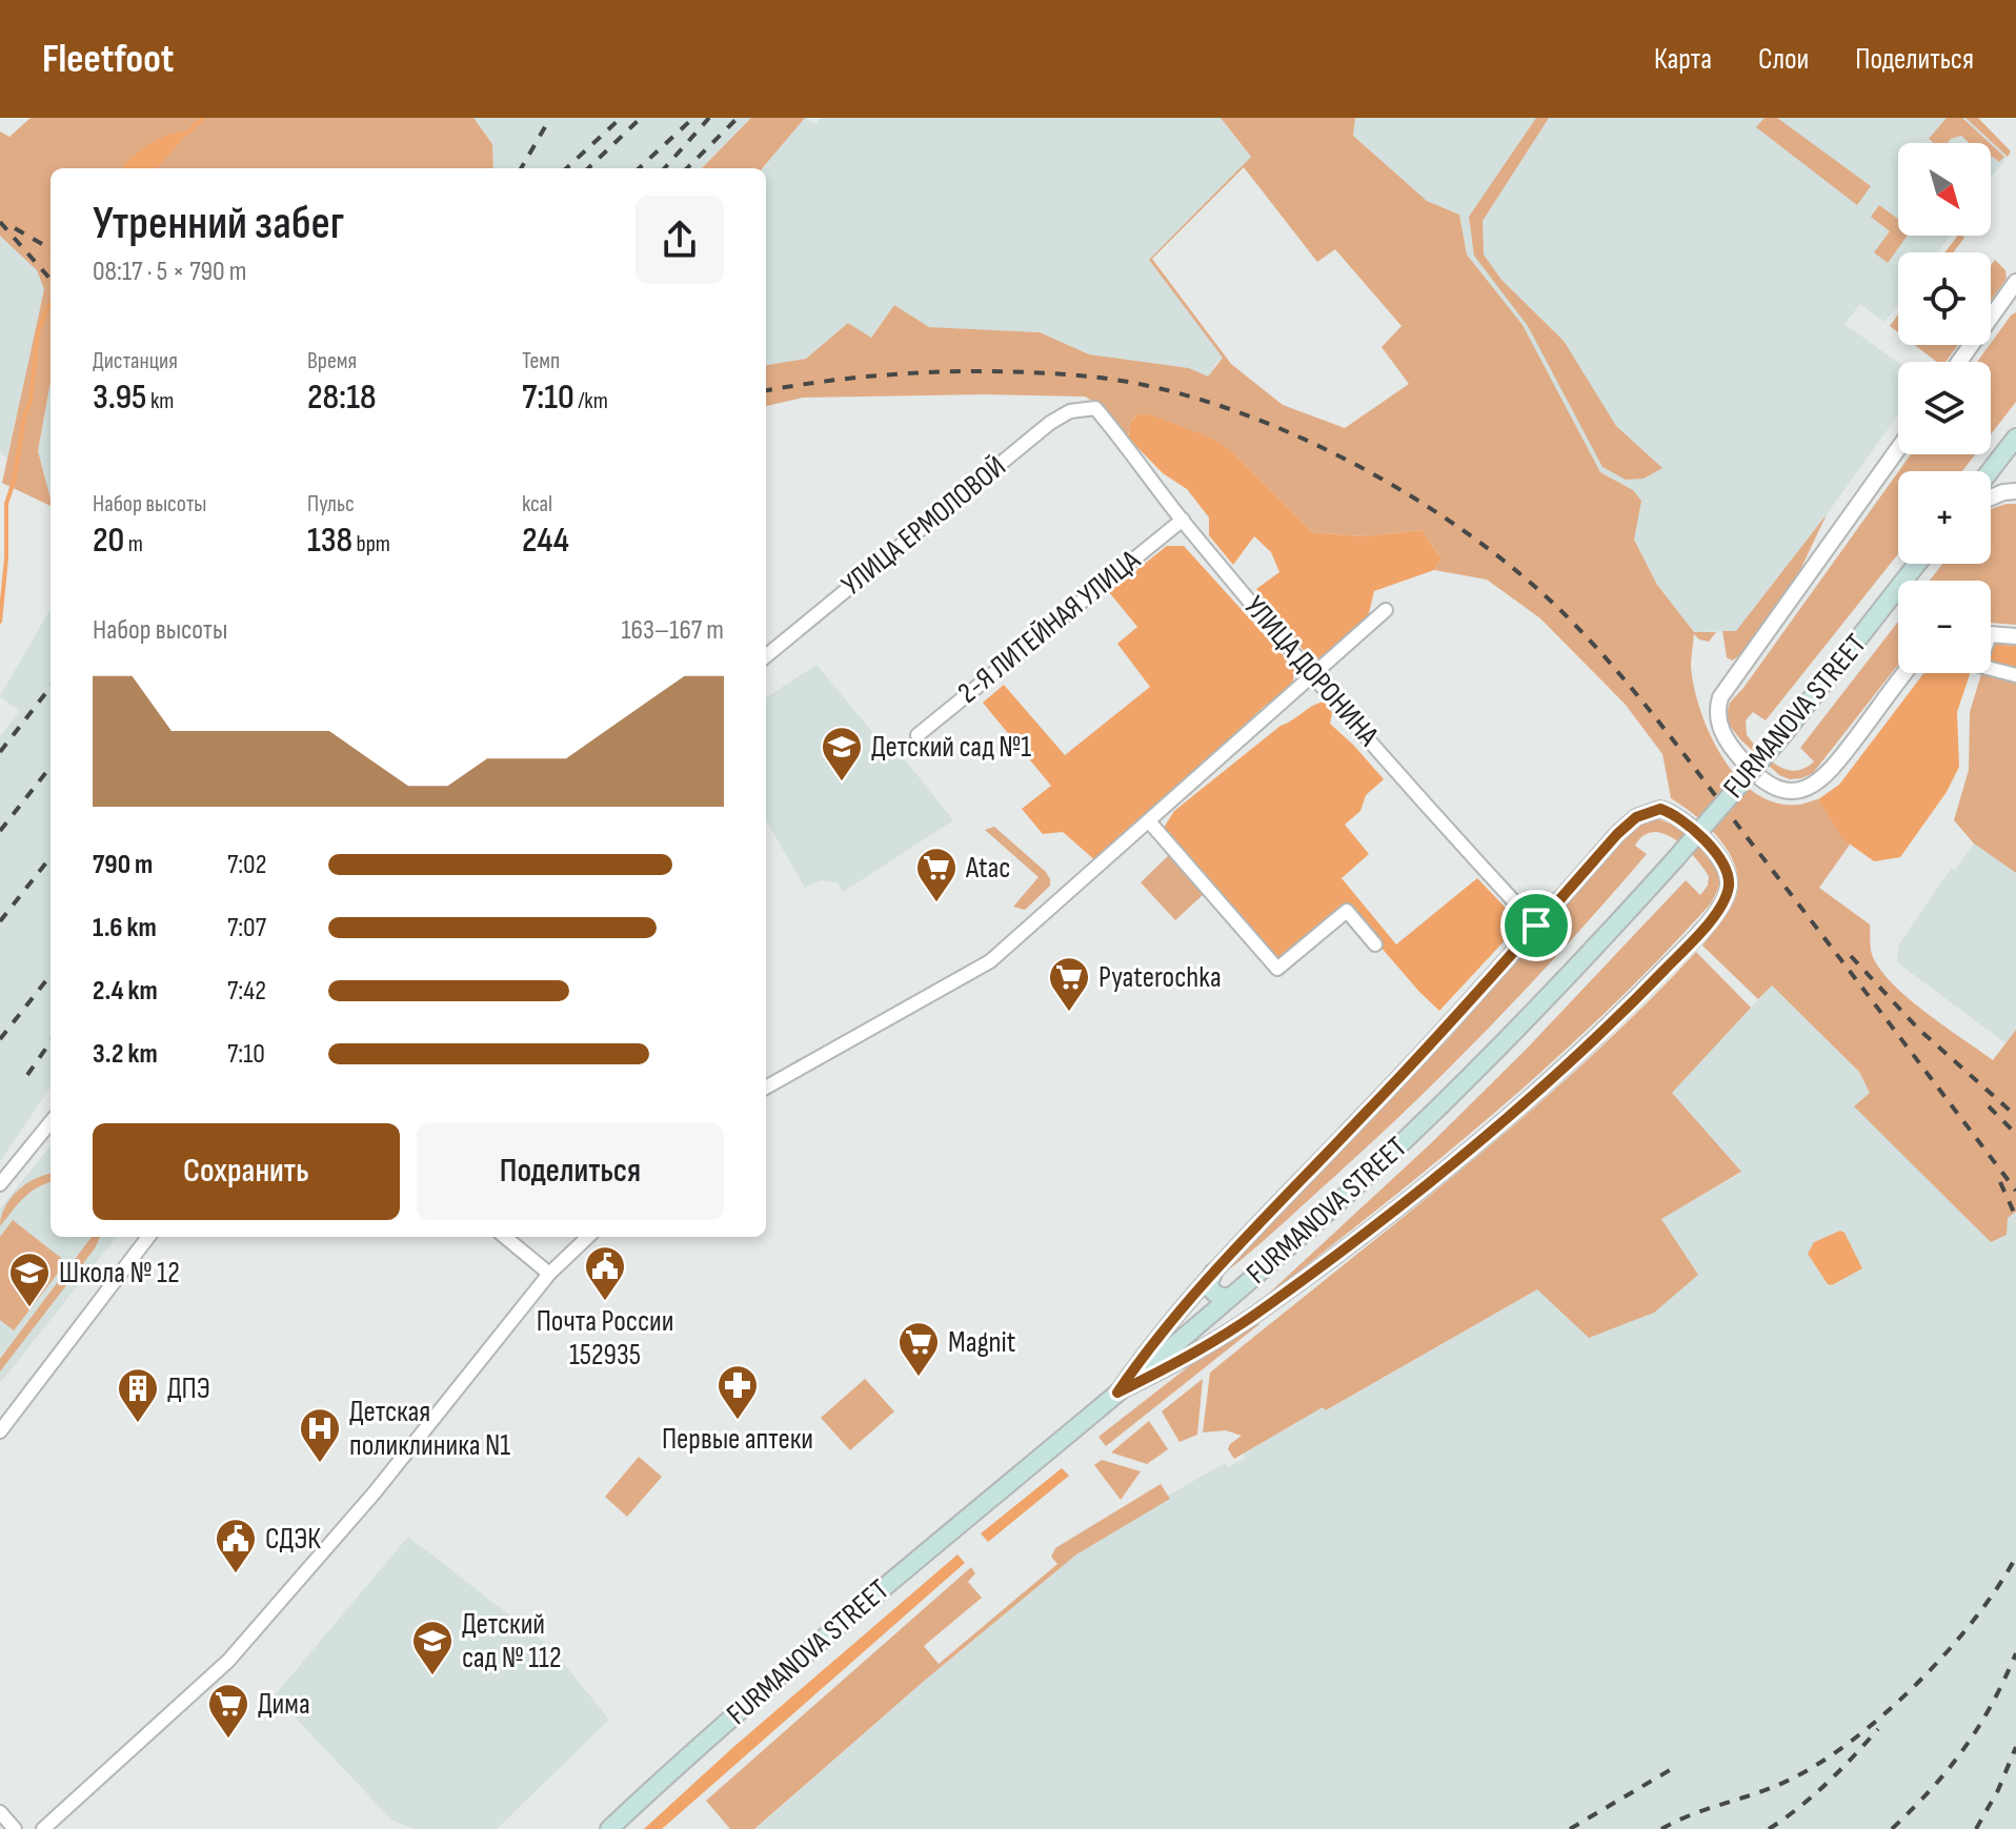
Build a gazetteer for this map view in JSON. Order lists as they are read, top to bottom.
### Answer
{
  "streets": {
    "main road": ["FURMANOVA STREET"],
    "street": ["УЛИЦА ЕРМОЛОВОЙ", "2-Я ЛИТЕЙНАЯ УЛИЦА", "УЛИЦА ДОРОНИНА"]
  },
  "crossings": [
    ["УЛИЦА ЕРМОЛОВОЙ", "УЛИЦА ДОРОНИНА"],
    ["2-Я ЛИТЕЙНАЯ УЛИЦА", "УЛИЦА ДОРОНИНА"]
  ],
  "places": {
    "school or university": ["Детский сад №1", "Школа № 12", "Детский сад № 112"],
    "supermarket": [
      "Atac",
      "Pyaterochka",
      "Magnit",
      "Дима"
    ],
    "public building": ["Почта России 152935", "СДЭК"],
    "pharmacy": ["Первые аптеки"],
    "building": ["ДПЭ"],
    "hospital": ["Детская поликлиника N1"]
  },
  "north": "bottom right",
  "page": {
    "header": "Fleetfoot",
    "nav": ["Карта", "Слои", "Поделиться"],
    "map_buttons": ["+", "−"],
    "heading": ["Утренний забег", "08:17 · 5 × 790 m"],
    "stats": [
      ["Дистанция", "3.95 km"],
      ["Время", "28:18"],
      ["Темп", "7:10 /km"],
      ["Набор высоты", "20 m"],
      ["Пульс", "138 bpm"],
      ["kcal", "244"]
    ],
    "chart": ["Набор высоты", "163–167 m"],
    "list": [
      {
        "name": "790 m",
        "note": "7:02"
      },
      {
        "name": "1.6 km",
        "note": "7:07"
      },
      {
        "name": "2.4 km",
        "note": "7:42"
      },
      {
        "name": "3.2 km",
        "note": "7:10"
      }
    ],
    "buttons": ["Сохранить", "Поделиться"]
  }
}
